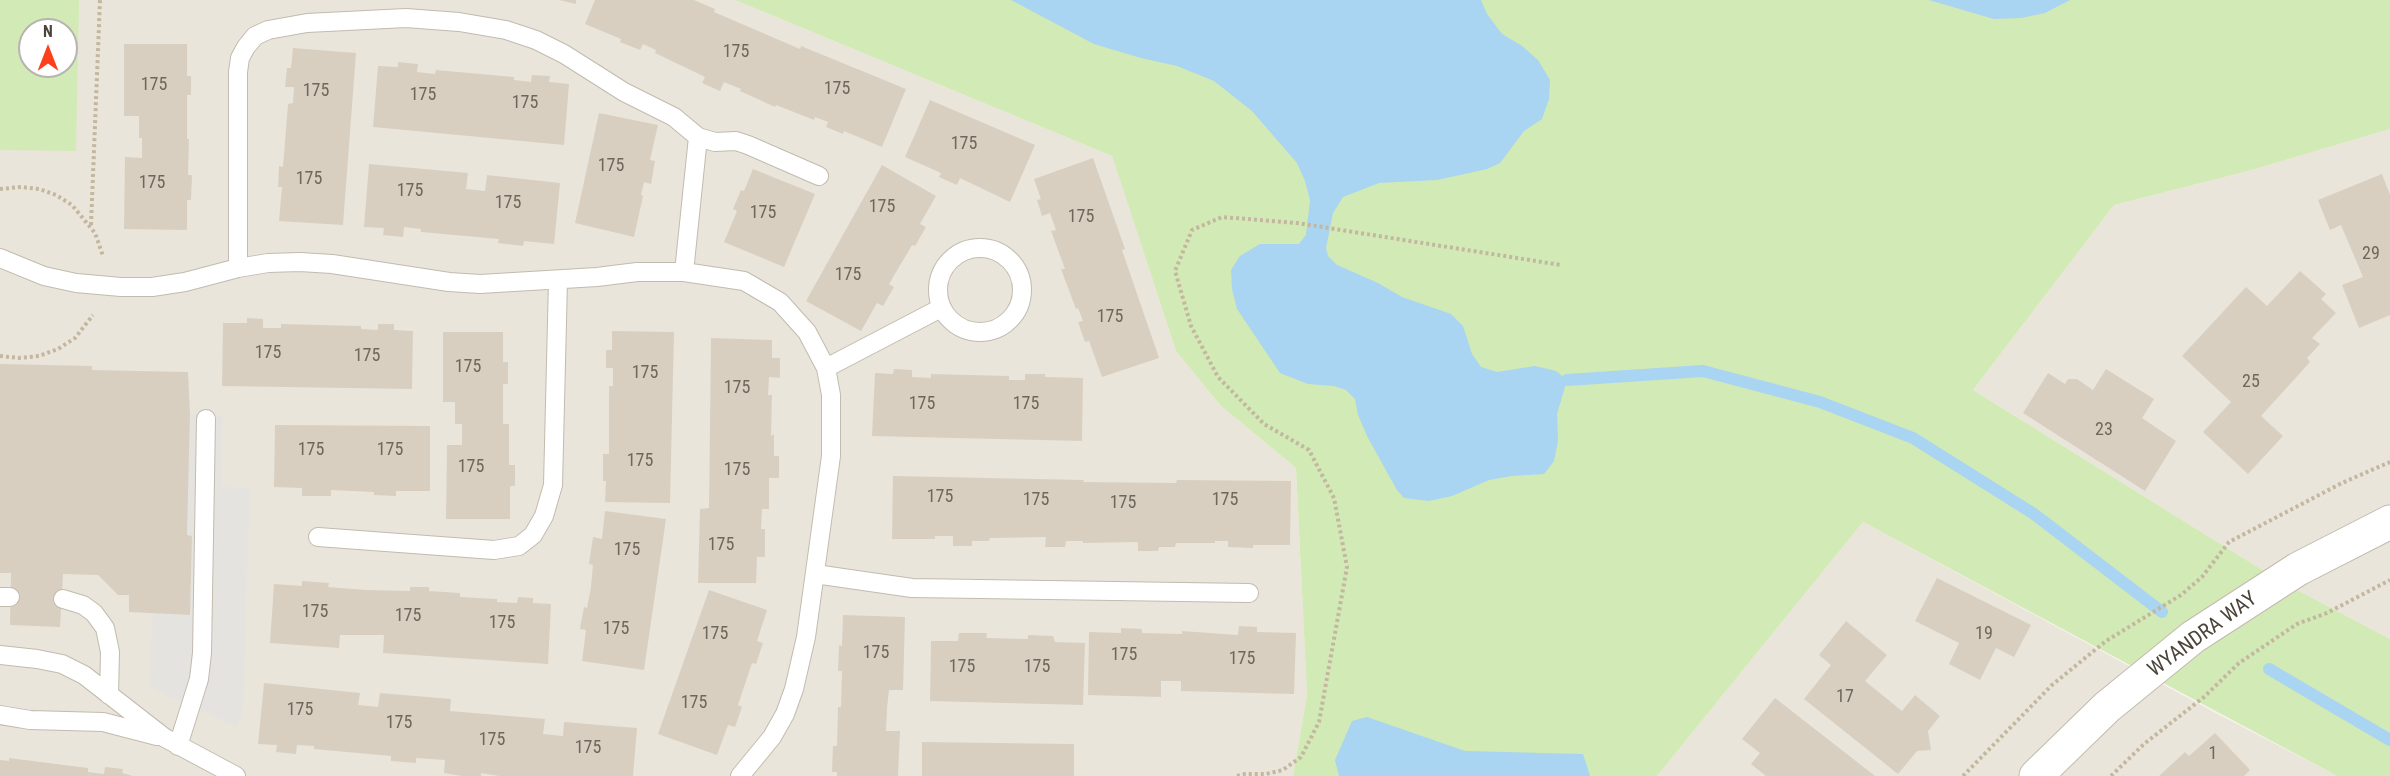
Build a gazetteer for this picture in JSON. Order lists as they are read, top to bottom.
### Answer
{
  "streets": {
    "street": ["WYANDRA WAY"]
  },
  "house_numbers": [
    "175",
    "175",
    "175",
    "175",
    "175",
    "175",
    "175",
    "175",
    "175",
    "175",
    "175",
    "175",
    "175",
    "175",
    "175",
    "29",
    "175",
    "175",
    "175",
    "175",
    "175",
    "175",
    "25",
    "175",
    "175",
    "175",
    "23",
    "175",
    "175",
    "175",
    "175",
    "175",
    "175",
    "175",
    "175",
    "175",
    "175",
    "175",
    "175",
    "175",
    "175",
    "175",
    "175",
    "19",
    "175",
    "175",
    "175",
    "175",
    "175",
    "17",
    "175",
    "175",
    "175",
    "175",
    "175",
    "1"
  ],
  "north": "top"
}
